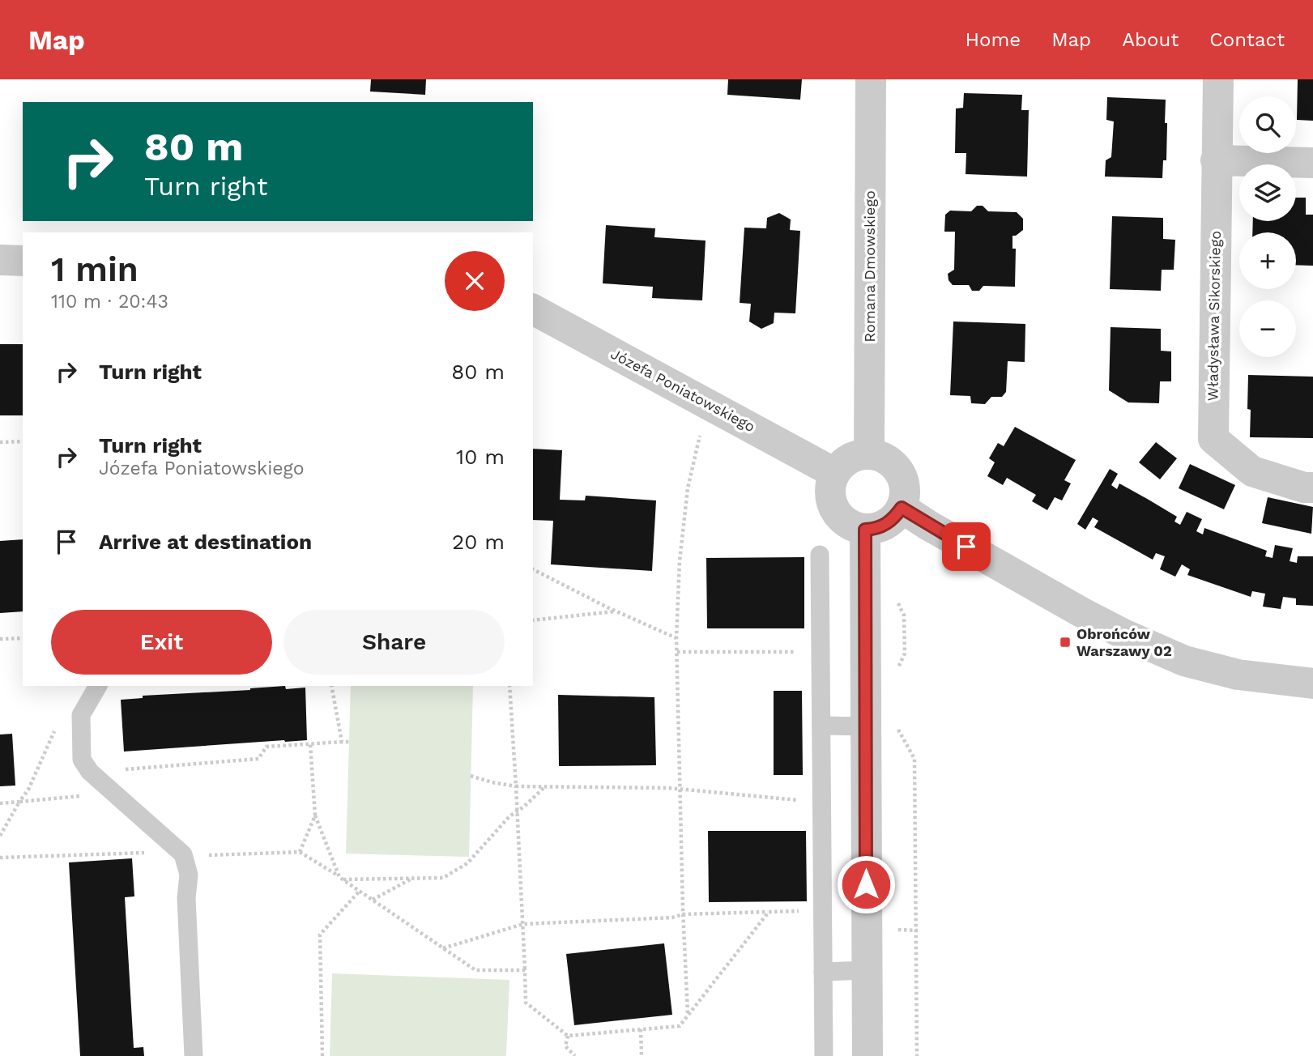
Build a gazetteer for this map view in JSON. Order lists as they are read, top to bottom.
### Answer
{
  "streets": {
    "street": ["Romana Dmowskiego", "Władysława Sikorskiego", "Józefa Poniatowskiego"]
  },
  "crossings": [
    ["Romana Dmowskiego", "Józefa Poniatowskiego"]
  ],
  "places": {
    "transit": ["Obrońców Warszawy 02"]
  },
  "page": {
    "header": "Map",
    "nav": [
      "Home",
      "Map",
      "About",
      "Contact"
    ],
    "map_buttons": ["+", "−"],
    "turn": ["80 m", "Turn right"],
    "heading": ["1 min", "110 m · 20:43"],
    "list": [
      {
        "name": "Turn right",
        "value": "80 m"
      },
      {
        "name": "Turn right",
        "note": "Józefa Poniatowskiego",
        "value": "10 m"
      },
      {
        "name": "Arrive at destination",
        "value": "20 m"
      }
    ],
    "buttons": ["Exit", "Share"]
  }
}
